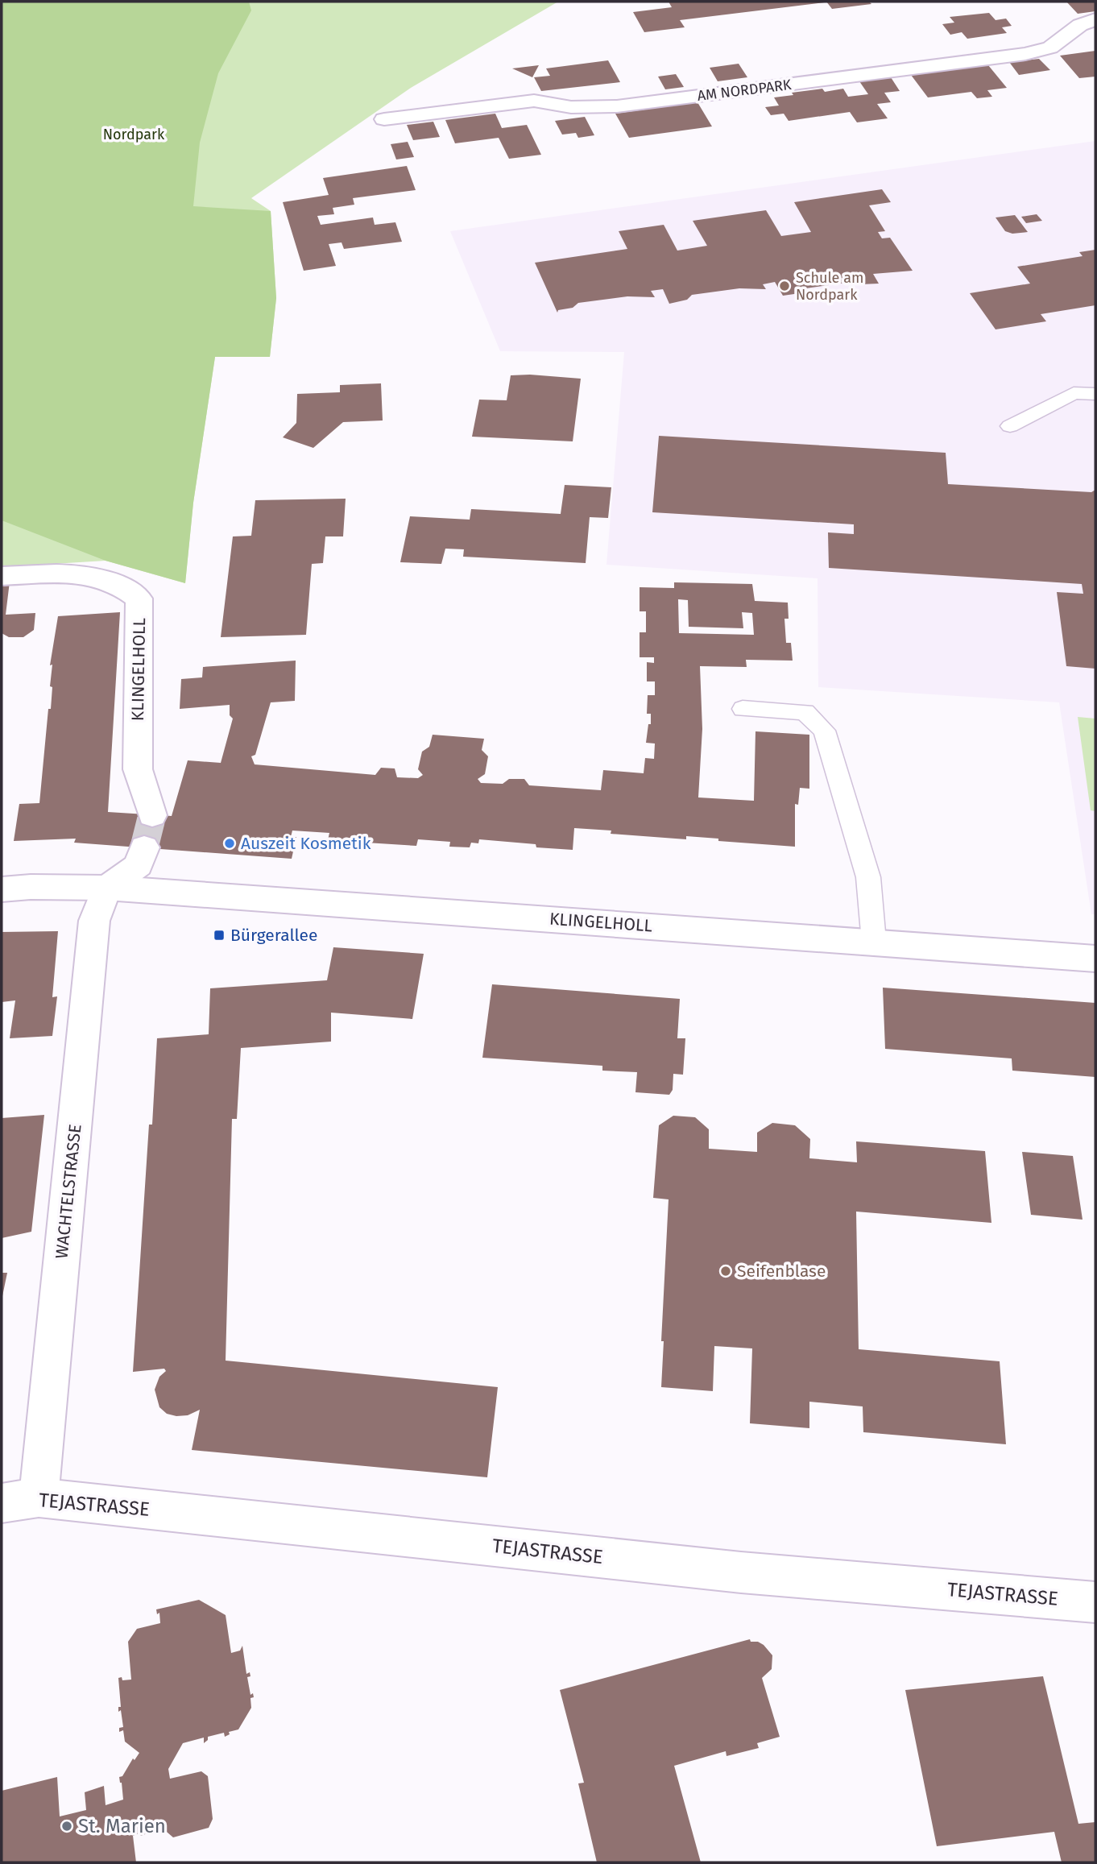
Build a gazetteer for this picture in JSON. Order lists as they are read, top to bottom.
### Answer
{
  "streets": {
    "street": [
      "AM NORDPARK",
      "KLINGELHOLL",
      "WACHTELSTRASSE",
      "TEJASTRASSE"
    ]
  },
  "crossings": [
    ["KLINGELHOLL", "WACHTELSTRASSE"],
    ["WACHTELSTRASSE", "TEJASTRASSE"]
  ],
  "parks": ["Nordpark"],
  "places": {
    "other": [
      "Schule am Nordpark",
      "Auszeit Kosmetik",
      "Seifenblase",
      "St. Marien"
    ],
    "transit": ["Bürgerallee"]
  }
}
